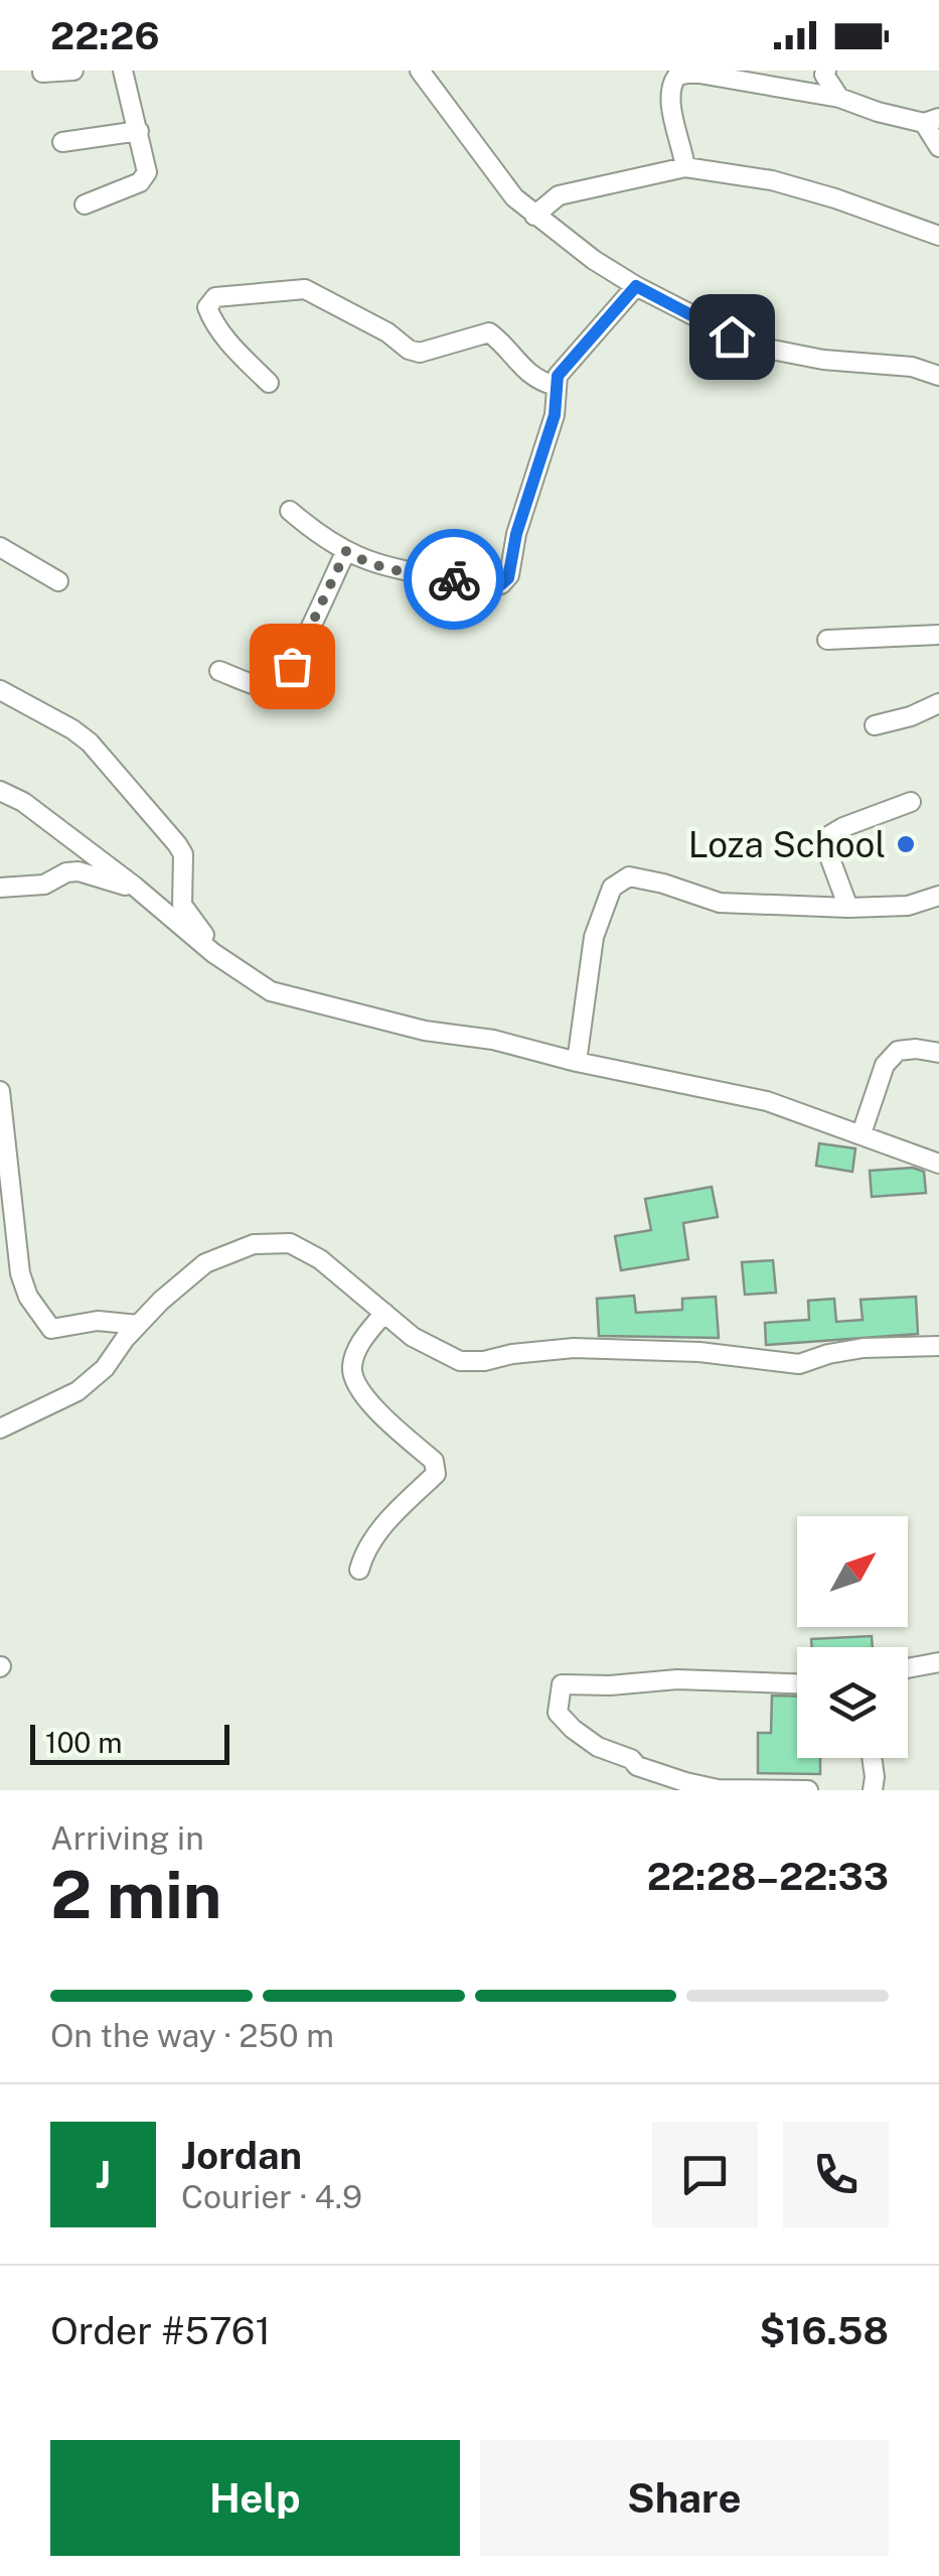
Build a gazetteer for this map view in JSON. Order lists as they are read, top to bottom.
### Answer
{
  "places": ["Loza School"],
  "scale_bar": "100 m",
  "north": "top right",
  "page": {
    "status": "22:26",
    "scale": "100 m",
    "heading": ["2 min", "Arriving in", "22:28–22:33"],
    "panel": [
      "Jordan",
      "Courier · 4.9",
      "Order #5761",
      "$16.58"
    ],
    "bar": "On the way · 250 m",
    "round": "J",
    "buttons": ["Help", "Share"]
  }
}
